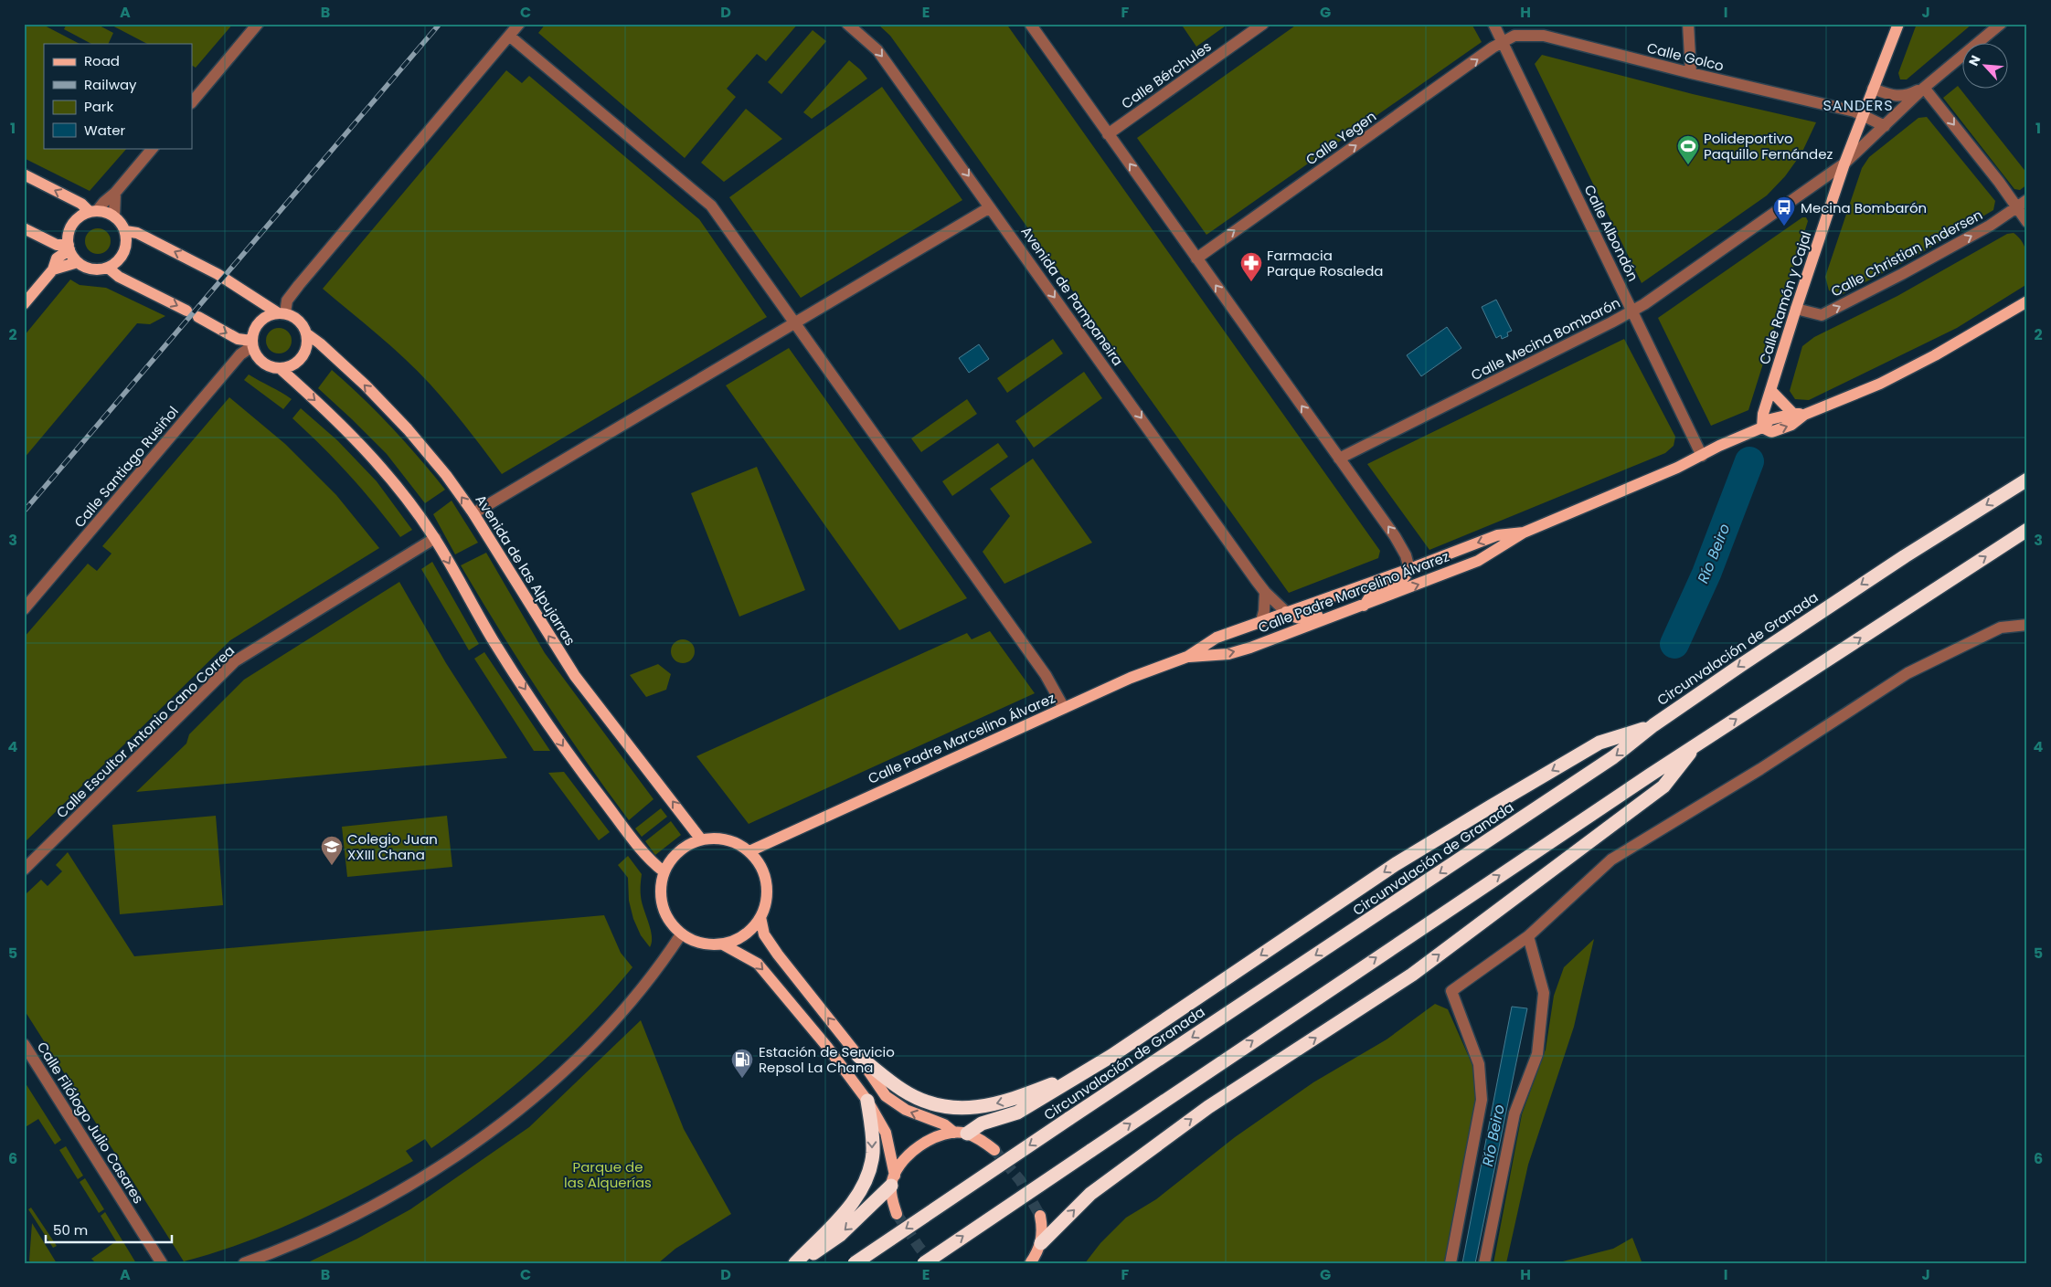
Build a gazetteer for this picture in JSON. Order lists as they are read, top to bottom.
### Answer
{
  "streets": {
    "highway": ["Circunvalación de Granada"],
    "main road": ["Calle Ramón y Cajal", "Avenida de las Alpujarras", "Calle Padre Marcelino Álvarez"],
    "street": [
      "Calle Golco",
      "Calle Bérchules",
      "Calle Yegen",
      "Calle Albondón",
      "Calle Christian Andersen",
      "Avenida de Pampaneira",
      "Calle Mecina Bombarón",
      "Calle Santiago Rusiñol",
      "Calle Escultor Antonio Cano Correa",
      "Calle Filólogo Julio Casares"
    ]
  },
  "crossings": [
    ["Calle Golco", "Calle Yegen"],
    ["Calle Golco", "Calle Albondón"],
    ["Calle Golco", "Calle Ramón y Cajal"],
    ["Calle Golco", "Calle Mecina Bombarón"],
    ["Calle Yegen", "Calle Albondón"],
    ["Calle Albondón", "Calle Mecina Bombarón"],
    ["Calle Albondón", "Calle Padre Marcelino Álvarez"],
    ["Calle Christian Andersen", "Calle Ramón y Cajal"],
    ["Avenida de Pampaneira", "Calle Padre Marcelino Álvarez"],
    ["Calle Ramón y Cajal", "Calle Mecina Bombarón"],
    ["Calle Ramón y Cajal", "Calle Padre Marcelino Álvarez"],
    ["Calle Santiago Rusiñol", "Avenida de las Alpujarras"],
    ["Avenida de las Alpujarras", "Calle Padre Marcelino Álvarez"]
  ],
  "one_way": ["Calle Yegen", "Calle Christian Andersen", "Avenida de Pampaneira"],
  "districts": ["SANDERS"],
  "water": ["Río Beiro"],
  "parks": ["Parque de las Alquerías"],
  "places": {
    "sports": ["Polideportivo Paquillo Fernández"],
    "bus stop": ["Mecina Bombarón"],
    "pharmacy": ["Farmacia Parque Rosaleda"],
    "school or university": ["Colegio Juan XXIII Chana"],
    "fuel station": ["Estación de Servicio Repsol La Chana"]
  },
  "legend": [
    "Road",
    "Railway",
    "Park",
    "Water"
  ],
  "scale_bar": "50 m",
  "north": "top left",
  "grid": {
    "columns": [
      "A",
      "B",
      "C",
      "D",
      "E",
      "F",
      "G",
      "H",
      "I",
      "J"
    ],
    "rows": [
      "1",
      "2",
      "3",
      "4",
      "5",
      "6"
    ]
  }
}
